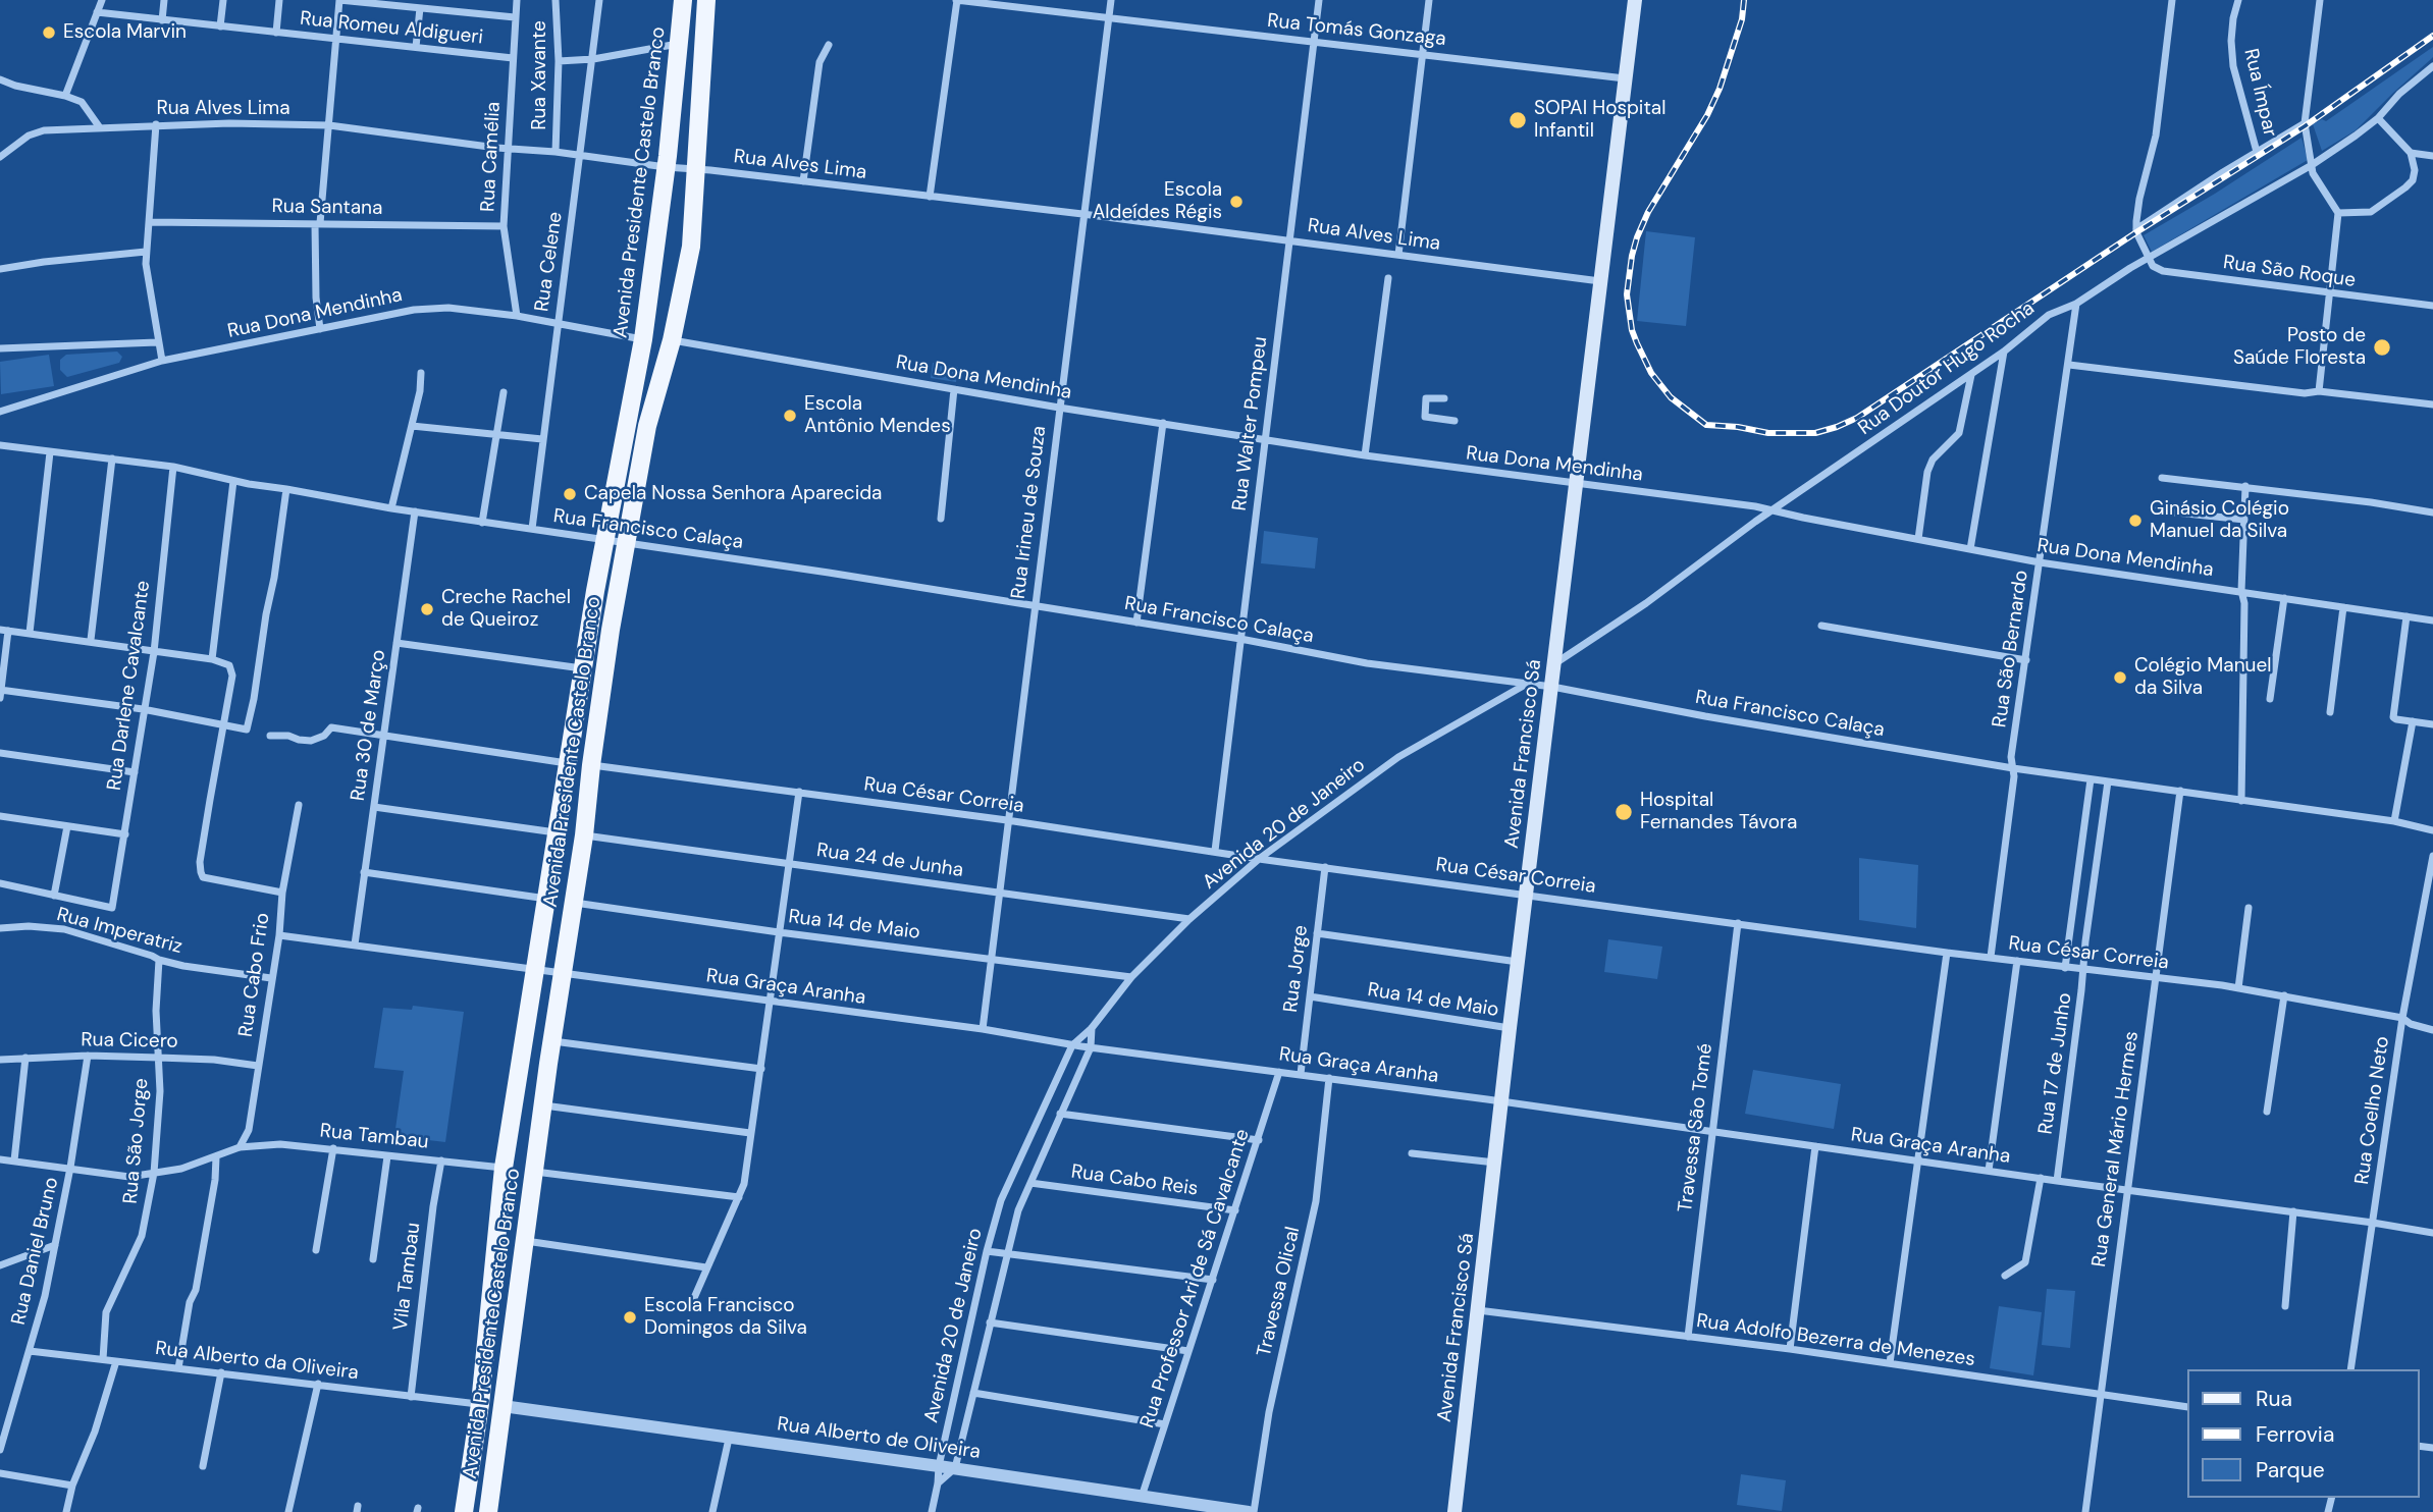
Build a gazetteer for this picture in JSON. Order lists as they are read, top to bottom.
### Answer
{
  "streets": {
    "main road": ["Avenida Presidente Castelo Branco", "Avenida Francisco Sá"],
    "street": [
      "Rua Romeu Aldigueri",
      "Rua Tomás Gonzaga",
      "Rua Xavante",
      "Rua Ímpar",
      "Rua Alves Lima",
      "Rua Camélia",
      "Rua Santana",
      "Rua Celene",
      "Rua São Roque",
      "Rua Dona Mendinha",
      "Rua Doutor Hugo Rocha",
      "Rua Walter Pompeu",
      "Rua Irineu de Souza",
      "Rua Francisco Calaça",
      "Rua São Bernardo",
      "Rua Darlene Cavalcante",
      "Rua 30 de Março",
      "Rua César Correia",
      "Avenida 20 de Janeiro",
      "Rua 24 de Junha",
      "Rua 14 de Maio",
      "Rua Imperatriz",
      "Rua Jorge",
      "Rua Cabo Frio",
      "Rua Graça Aranha",
      "Rua Cicero",
      "Rua 17 de Junho",
      "Rua Coelho Neto",
      "Travessa São Tomé",
      "Rua Tambau",
      "Rua São Jorge",
      "Rua General Mário Hermes",
      "Rua Cabo Reis",
      "Rua Daniel Bruno",
      "Vila Tambau",
      "Rua Professor Ari de Sá Cavalcante",
      "Travessa Olical",
      "Rua Adolfo Bezerra de Menezes",
      "Rua Alberto da Oliveira",
      "Rua Alberto de Oliveira"
    ]
  },
  "crossings": [
    ["Rua Romeu Aldigueri", "Rua Camélia"],
    ["Rua Tomás Gonzaga", "Rua Walter Pompeu"],
    ["Rua Tomás Gonzaga", "Rua Irineu de Souza"],
    ["Rua Tomás Gonzaga", "Avenida Francisco Sá"],
    ["Rua Xavante", "Rua Alves Lima"],
    ["Rua Alves Lima", "Rua Camélia"],
    ["Rua Alves Lima", "Avenida Presidente Castelo Branco"],
    ["Rua Alves Lima", "Rua Celene"],
    ["Rua Alves Lima", "Rua Walter Pompeu"],
    ["Rua Alves Lima", "Rua Irineu de Souza"],
    ["Rua Alves Lima", "Avenida Francisco Sá"],
    ["Rua Camélia", "Rua Santana"],
    ["Rua Camélia", "Rua Dona Mendinha"],
    ["Avenida Presidente Castelo Branco", "Rua Dona Mendinha"],
    ["Avenida Presidente Castelo Branco", "Rua Francisco Calaça"],
    ["Avenida Presidente Castelo Branco", "Rua César Correia"],
    ["Avenida Presidente Castelo Branco", "Rua 24 de Junha"],
    ["Avenida Presidente Castelo Branco", "Rua 14 de Maio"],
    ["Avenida Presidente Castelo Branco", "Rua Graça Aranha"],
    ["Avenida Presidente Castelo Branco", "Rua Tambau"],
    ["Avenida Presidente Castelo Branco", "Rua Alberto da Oliveira"],
    ["Avenida Presidente Castelo Branco", "Rua Alberto de Oliveira"],
    ["Rua Celene", "Rua Dona Mendinha"],
    ["Rua Celene", "Rua Francisco Calaça"],
    ["Rua São Roque", "Rua Doutor Hugo Rocha"],
    ["Rua Dona Mendinha", "Rua Doutor Hugo Rocha"],
    ["Rua Dona Mendinha", "Rua Walter Pompeu"],
    ["Rua Dona Mendinha", "Rua Irineu de Souza"],
    ["Rua Dona Mendinha", "Rua São Bernardo"],
    ["Rua Dona Mendinha", "Avenida Francisco Sá"],
    ["Rua Doutor Hugo Rocha", "Rua São Bernardo"],
    ["Rua Doutor Hugo Rocha", "Avenida Francisco Sá"],
    ["Rua Walter Pompeu", "Rua Francisco Calaça"],
    ["Rua Walter Pompeu", "Rua César Correia"],
    ["Rua Irineu de Souza", "Rua Francisco Calaça"],
    ["Rua Irineu de Souza", "Rua César Correia"],
    ["Rua Irineu de Souza", "Rua 24 de Junha"],
    ["Rua Irineu de Souza", "Rua 14 de Maio"],
    ["Rua Irineu de Souza", "Rua Graça Aranha"],
    ["Rua Francisco Calaça", "Rua São Bernardo"],
    ["Rua Francisco Calaça", "Rua Darlene Cavalcante"],
    ["Rua Francisco Calaça", "Rua 30 de Março"],
    ["Rua Francisco Calaça", "Avenida Francisco Sá"],
    ["Rua Francisco Calaça", "Avenida 20 de Janeiro"],
    ["Rua Francisco Calaça", "Rua 17 de Junho"],
    ["Rua Francisco Calaça", "Rua General Mário Hermes"],
    ["Rua São Bernardo", "Rua César Correia"],
    ["Rua 30 de Março", "Rua Graça Aranha"],
    ["Avenida Francisco Sá", "Rua César Correia"],
    ["Avenida Francisco Sá", "Rua 14 de Maio"],
    ["Avenida Francisco Sá", "Rua Graça Aranha"],
    ["Avenida Francisco Sá", "Rua Adolfo Bezerra de Menezes"],
    ["Rua César Correia", "Avenida 20 de Janeiro"],
    ["Rua César Correia", "Rua Jorge"],
    ["Rua César Correia", "Rua 17 de Junho"],
    ["Rua César Correia", "Rua Coelho Neto"],
    ["Rua César Correia", "Travessa São Tomé"],
    ["Rua César Correia", "Rua General Mário Hermes"],
    ["Avenida 20 de Janeiro", "Rua 24 de Junha"],
    ["Avenida 20 de Janeiro", "Rua 14 de Maio"],
    ["Avenida 20 de Janeiro", "Rua Graça Aranha"],
    ["Avenida 20 de Janeiro", "Rua Cabo Reis"],
    ["Avenida 20 de Janeiro", "Rua Alberto de Oliveira"],
    ["Rua 14 de Maio", "Rua Jorge"],
    ["Rua Imperatriz", "Rua Cabo Frio"],
    ["Rua Imperatriz", "Rua São Jorge"],
    ["Rua Jorge", "Rua Graça Aranha"],
    ["Rua Cabo Frio", "Rua Graça Aranha"],
    ["Rua Cabo Frio", "Rua Cicero"],
    ["Rua Cabo Frio", "Rua Tambau"],
    ["Rua Graça Aranha", "Rua 17 de Junho"],
    ["Rua Graça Aranha", "Rua Coelho Neto"],
    ["Rua Graça Aranha", "Travessa São Tomé"],
    ["Rua Graça Aranha", "Rua General Mário Hermes"],
    ["Rua Graça Aranha", "Rua Professor Ari de Sá Cavalcante"],
    ["Rua Graça Aranha", "Travessa Olical"],
    ["Rua Cicero", "Rua São Jorge"],
    ["Rua Cicero", "Rua Daniel Bruno"],
    ["Travessa São Tomé", "Rua Adolfo Bezerra de Menezes"],
    ["Rua Tambau", "Rua São Jorge"],
    ["Rua Tambau", "Rua Daniel Bruno"],
    ["Rua Tambau", "Vila Tambau"],
    ["Rua São Jorge", "Rua Alberto da Oliveira"],
    ["Rua General Mário Hermes", "Rua Adolfo Bezerra de Menezes"],
    ["Rua Cabo Reis", "Rua Professor Ari de Sá Cavalcante"],
    ["Rua Daniel Bruno", "Rua Alberto da Oliveira"],
    ["Vila Tambau", "Rua Alberto da Oliveira"],
    ["Rua Professor Ari de Sá Cavalcante", "Rua Alberto de Oliveira"],
    ["Travessa Olical", "Rua Alberto de Oliveira"]
  ],
  "places": [
    "Escola Marvin",
    "SOPAI Hospital Infantil",
    "Escola Aldeídes Régis",
    "Posto de Saúde Floresta",
    "Escola Antônio Mendes",
    "Capela Nossa Senhora Aparecida",
    "Ginásio Colégio Manuel da Silva",
    "Creche Rachel de Queiroz",
    "Colégio Manuel da Silva",
    "Hospital Fernandes Távora",
    "Escola Francisco Domingos da Silva"
  ],
  "legend": ["Rua", "Ferrovia", "Parque"]
}
